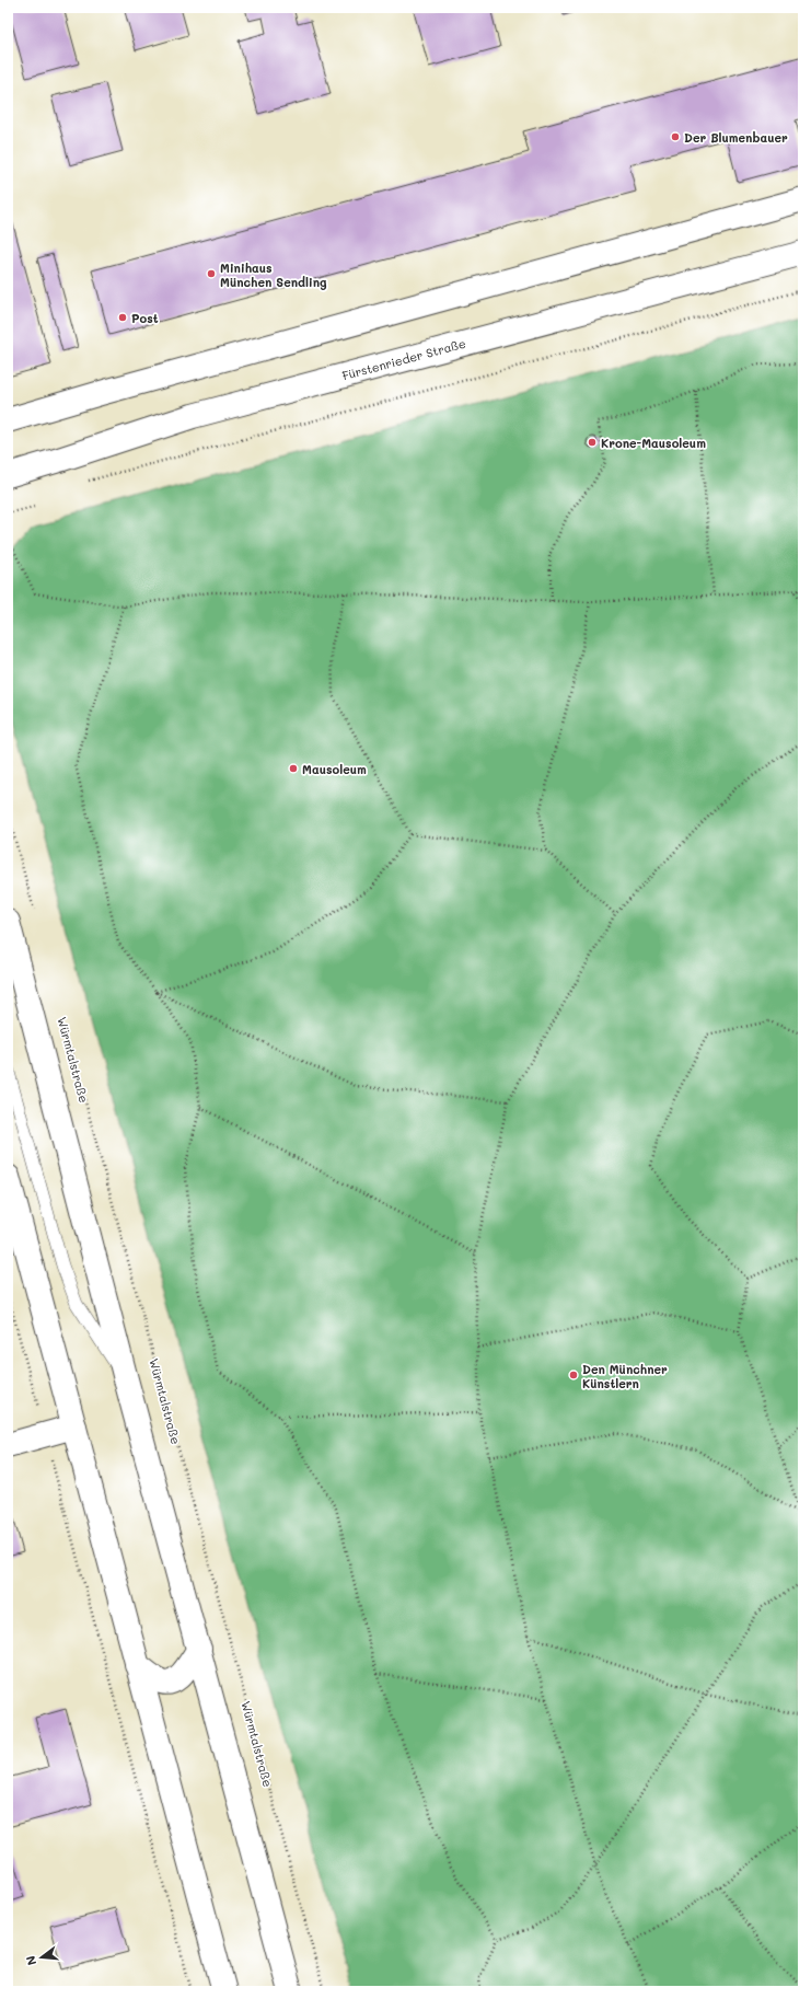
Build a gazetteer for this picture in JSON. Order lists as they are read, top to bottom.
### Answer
{
  "streets": {
    "main road": ["Fürstenrieder Straße"],
    "path": ["Würmtalstraße"]
  },
  "places": [
    "Der Blumenbauer",
    "Minihaus München Sendling",
    "Post",
    "Krone-Mausoleum",
    "Mausoleum",
    "Den Münchner Künstlern"
  ],
  "north": "left"
}
